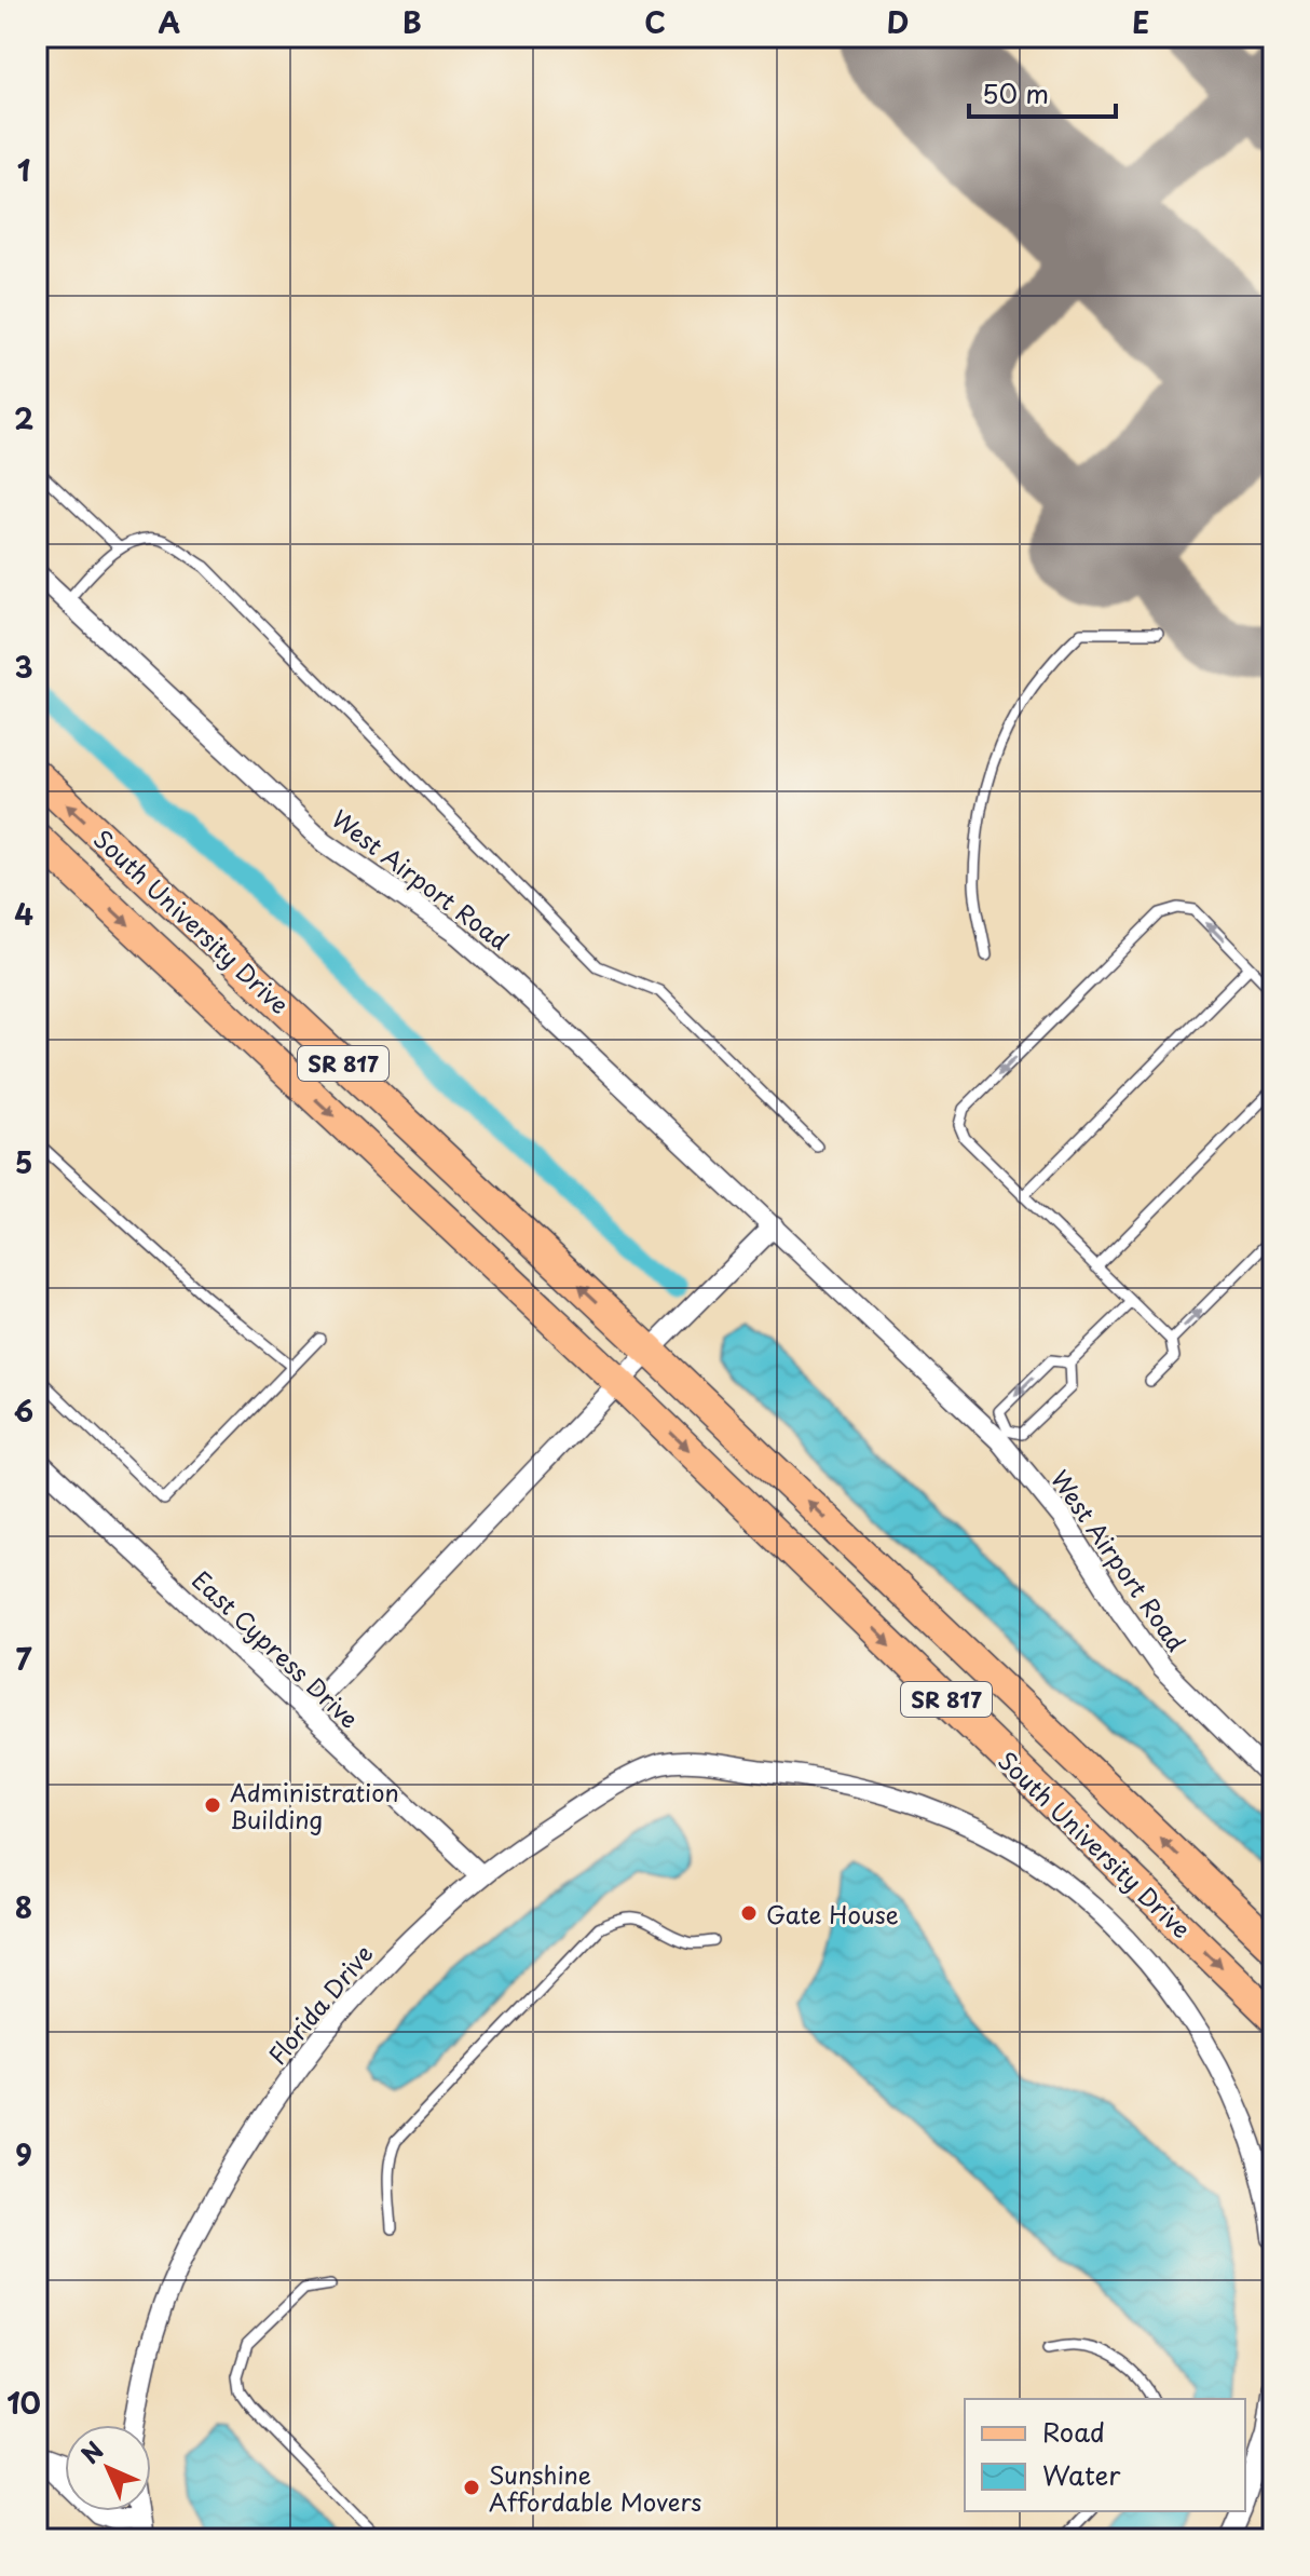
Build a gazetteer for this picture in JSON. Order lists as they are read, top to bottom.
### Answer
{
  "streets": {
    "main road": ["South University Drive", "SR 817"],
    "street": ["West Airport Road", "East Cypress Drive", "Florida Drive"]
  },
  "crossings": [
    ["East Cypress Drive", "Florida Drive"]
  ],
  "places": ["Administration Building", "Gate House", "Sunshine Affordable Movers"],
  "legend": ["Road", "Water"],
  "scale_bar": "50 m",
  "north": "top left",
  "grid": {
    "columns": [
      "A",
      "B",
      "C",
      "D",
      "E"
    ],
    "rows": [
      "1",
      "2",
      "3",
      "4",
      "5",
      "6",
      "7",
      "8",
      "9",
      "10"
    ]
  }
}
